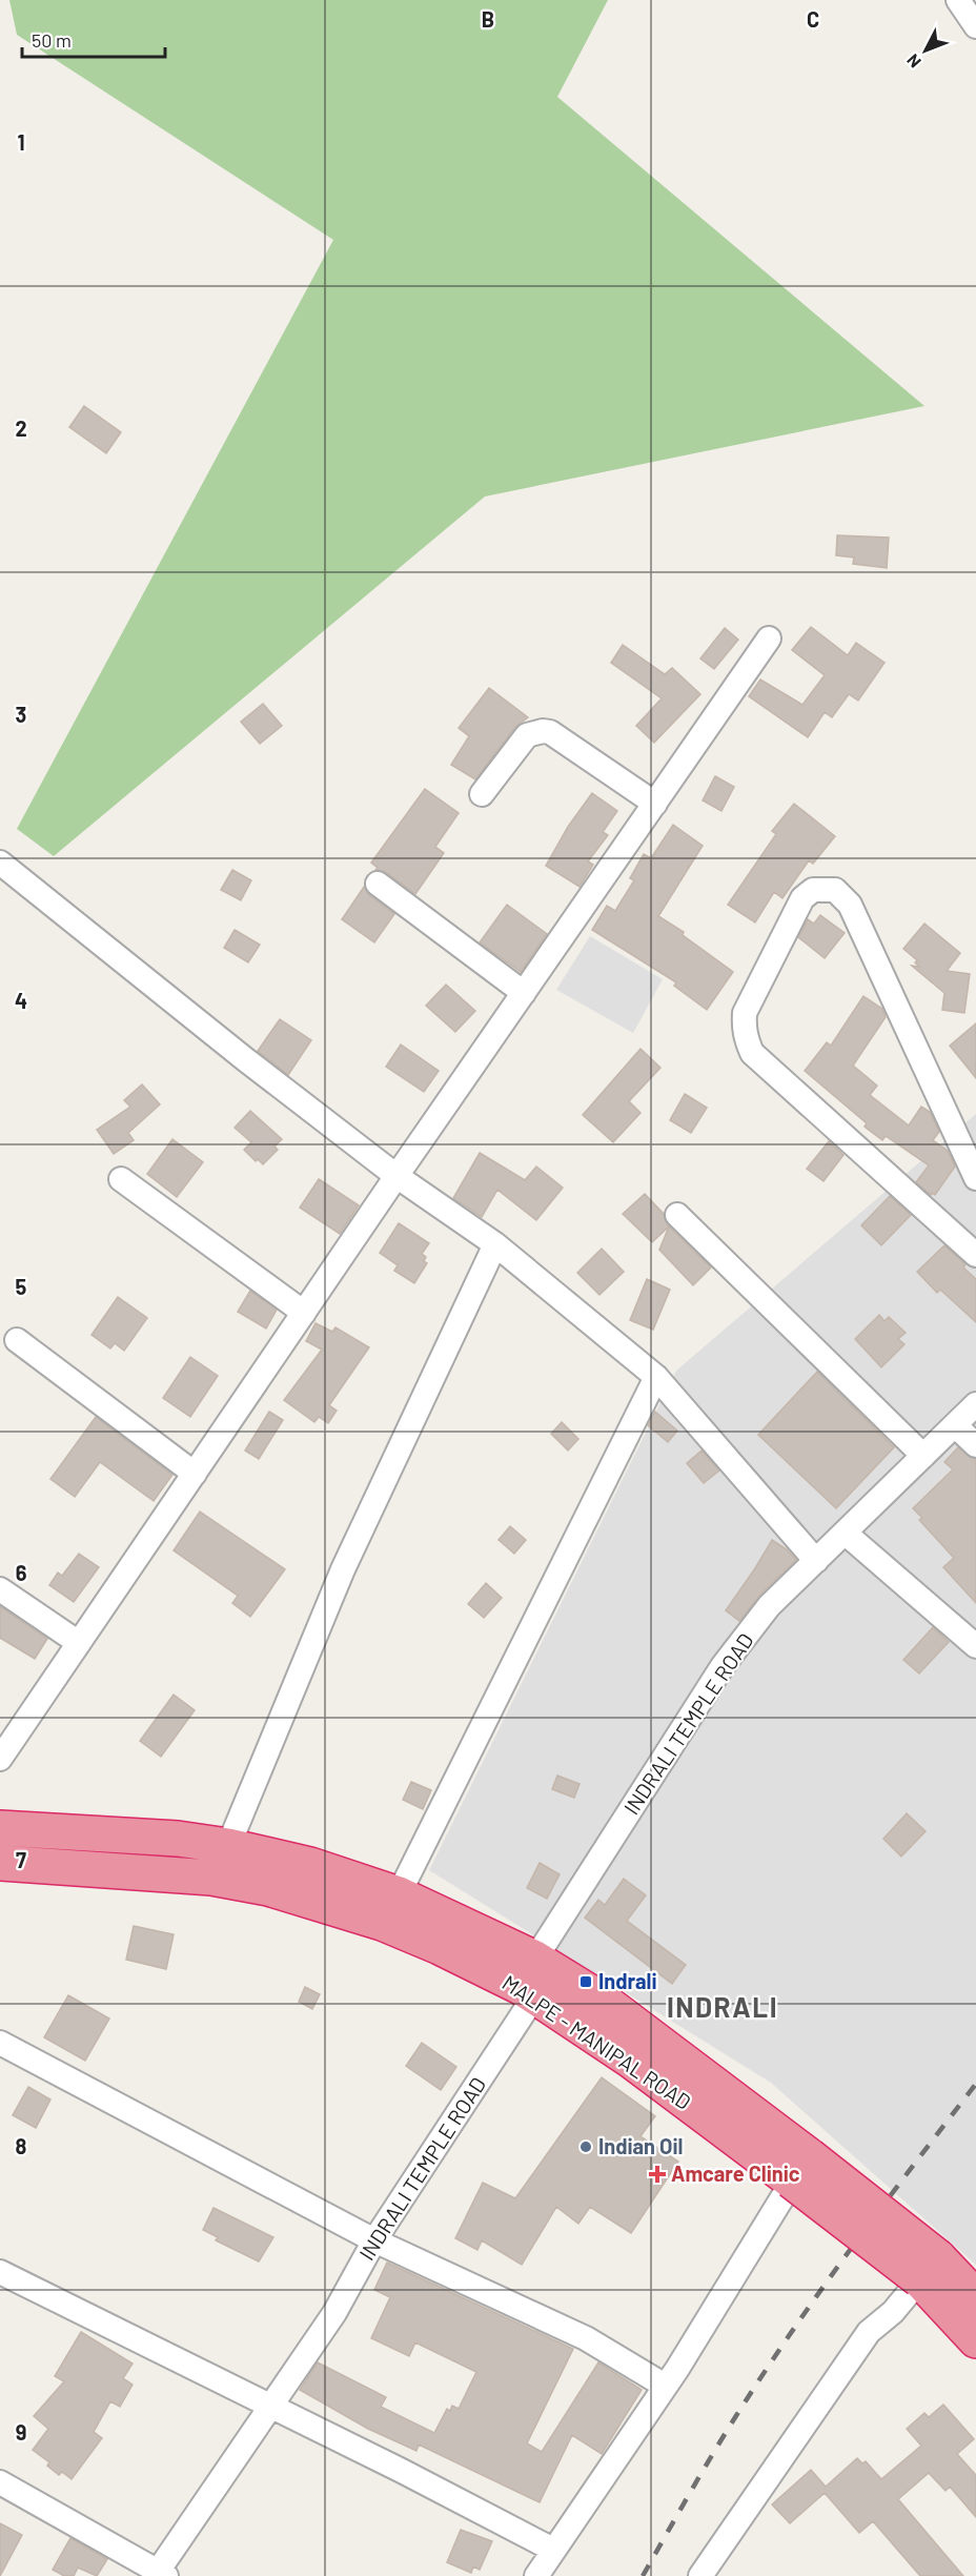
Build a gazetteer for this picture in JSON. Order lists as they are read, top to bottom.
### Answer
{
  "streets": {
    "highway": ["MALPE - MANIPAL ROAD"],
    "street": ["INDRALI TEMPLE ROAD"]
  },
  "crossings": [
    ["INDRALI TEMPLE ROAD", "MALPE - MANIPAL ROAD"]
  ],
  "districts": ["INDRALI"],
  "places": {
    "transit": ["Indrali"],
    "other": ["Indian Oil"],
    "health": ["Amcare Clinic"]
  },
  "scale_bar": "50 m",
  "north": "bottom left",
  "grid": {
    "columns": ["B", "C"],
    "rows": [
      "1",
      "2",
      "3",
      "4",
      "5",
      "6",
      "7",
      "8",
      "9"
    ]
  }
}
